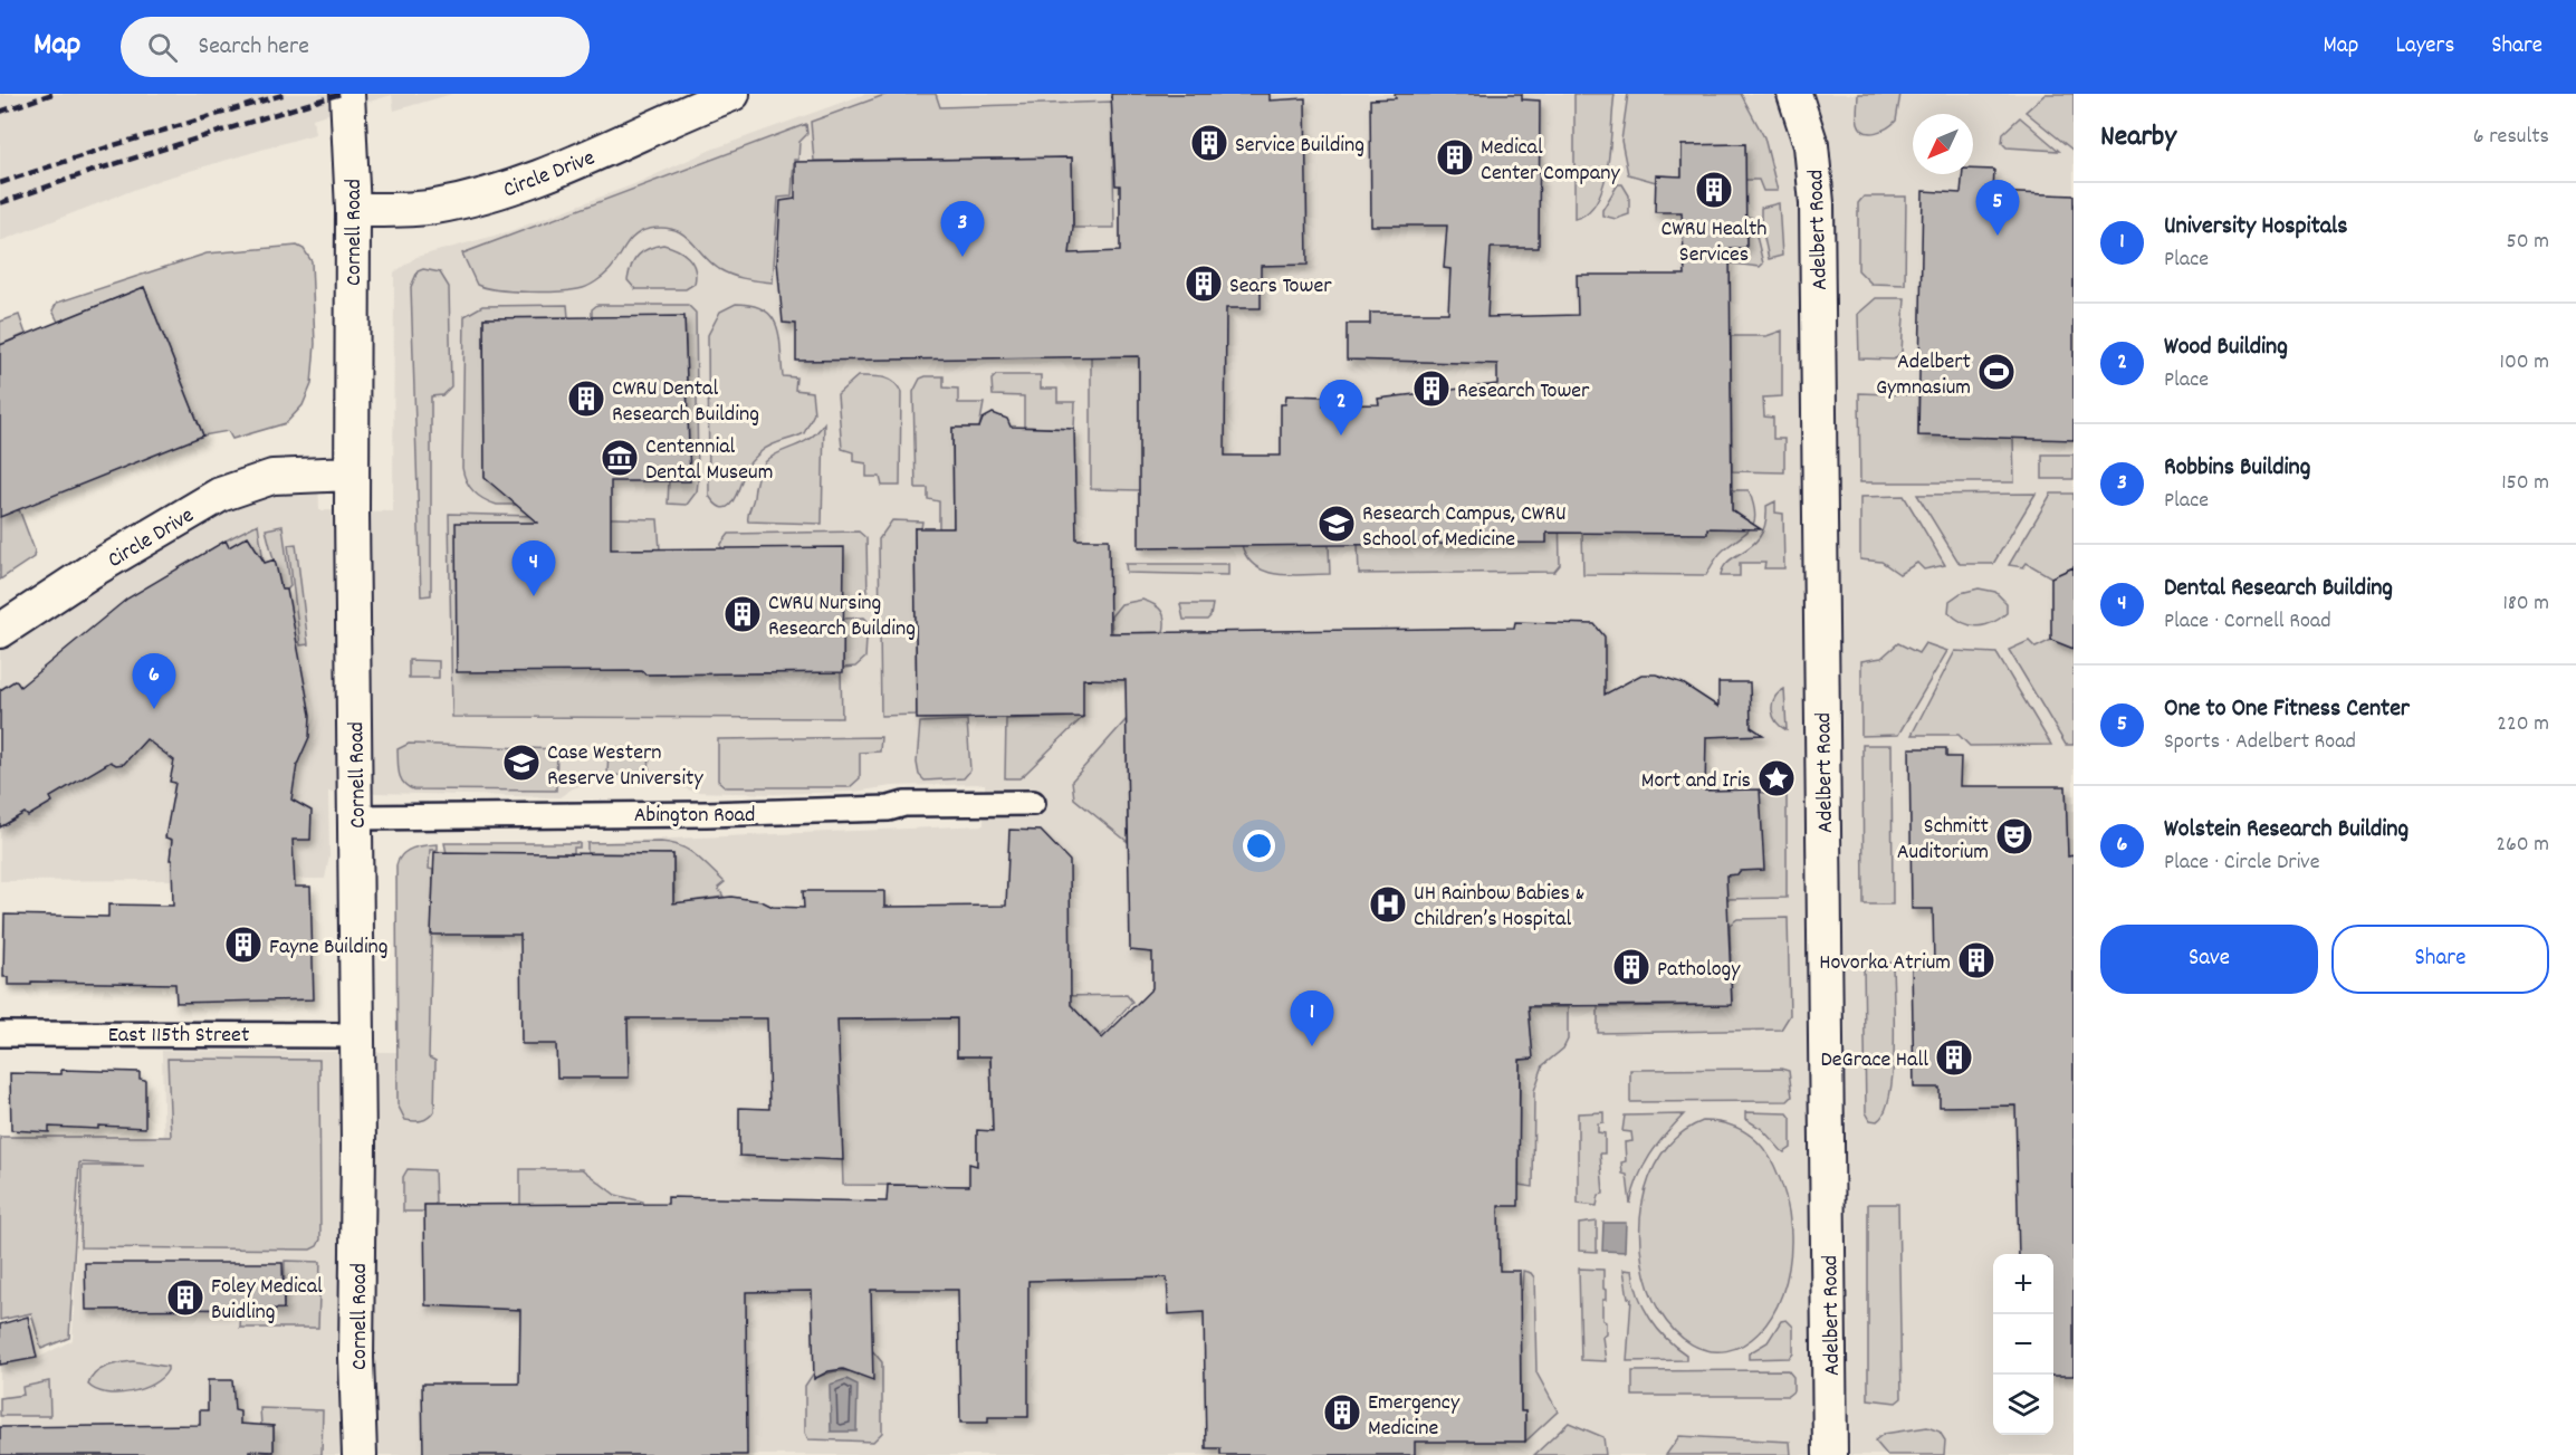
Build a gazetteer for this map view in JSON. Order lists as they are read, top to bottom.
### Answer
{
  "streets": {
    "street": [
      "Circle Drive",
      "Adelbert Road",
      "Cornell Road",
      "Abington Road",
      "East 115th Street"
    ]
  },
  "crossings": [
    ["Circle Drive", "Cornell Road"],
    ["Cornell Road", "Abington Road"],
    ["Cornell Road", "East 115th Street"]
  ],
  "places": {
    "building": [
      "Service Building",
      "Medical Center Company",
      "CWRU Health Services",
      "Sears Tower",
      "Research Tower",
      "CWRU Dental Research Building",
      "CWRU Nursing Research Building",
      "Fayne Building",
      "Hovorka Atrium",
      "Pathology",
      "DeGrace Hall",
      "Foley Medical Buidling",
      "Emergency Medicine"
    ],
    "sports": ["Adelbert Gymnasium"],
    "museum": ["Centennial Dental Museum"],
    "school or university": ["Research Campus, CWRU School of Medicine", "Case Western Reserve University"],
    "place": ["Mort and Iris"],
    "theatre": ["Schmitt Auditorium"],
    "hospital": ["UH Rainbow Babies & Children’s Hospital"]
  },
  "north": "bottom left",
  "page": {
    "header": "Map",
    "search": "Search here",
    "nav": ["Map", "Layers", "Share"],
    "heading": ["Nearby", "6 results"],
    "pins": [
      "5",
      "3",
      "2",
      "4",
      "6",
      "1"
    ],
    "list": [
      {
        "mark": "1",
        "name": "University Hospitals",
        "note": "Place",
        "value": "50 m"
      },
      {
        "mark": "2",
        "name": "Wood Building",
        "note": "Place",
        "value": "100 m"
      },
      {
        "mark": "3",
        "name": "Robbins Building",
        "note": "Place",
        "value": "150 m"
      },
      {
        "mark": "4",
        "name": "Dental Research Building",
        "note": "Place · Cornell Road",
        "value": "180 m"
      },
      {
        "mark": "5",
        "name": "One to One Fitness Center",
        "note": "Sports · Adelbert Road",
        "value": "220 m"
      },
      {
        "mark": "6",
        "name": "Wolstein Research Building",
        "note": "Place · Circle Drive",
        "value": "260 m"
      }
    ],
    "buttons": ["Save", "Share"],
    "map_buttons": ["+", "−"]
  }
}
